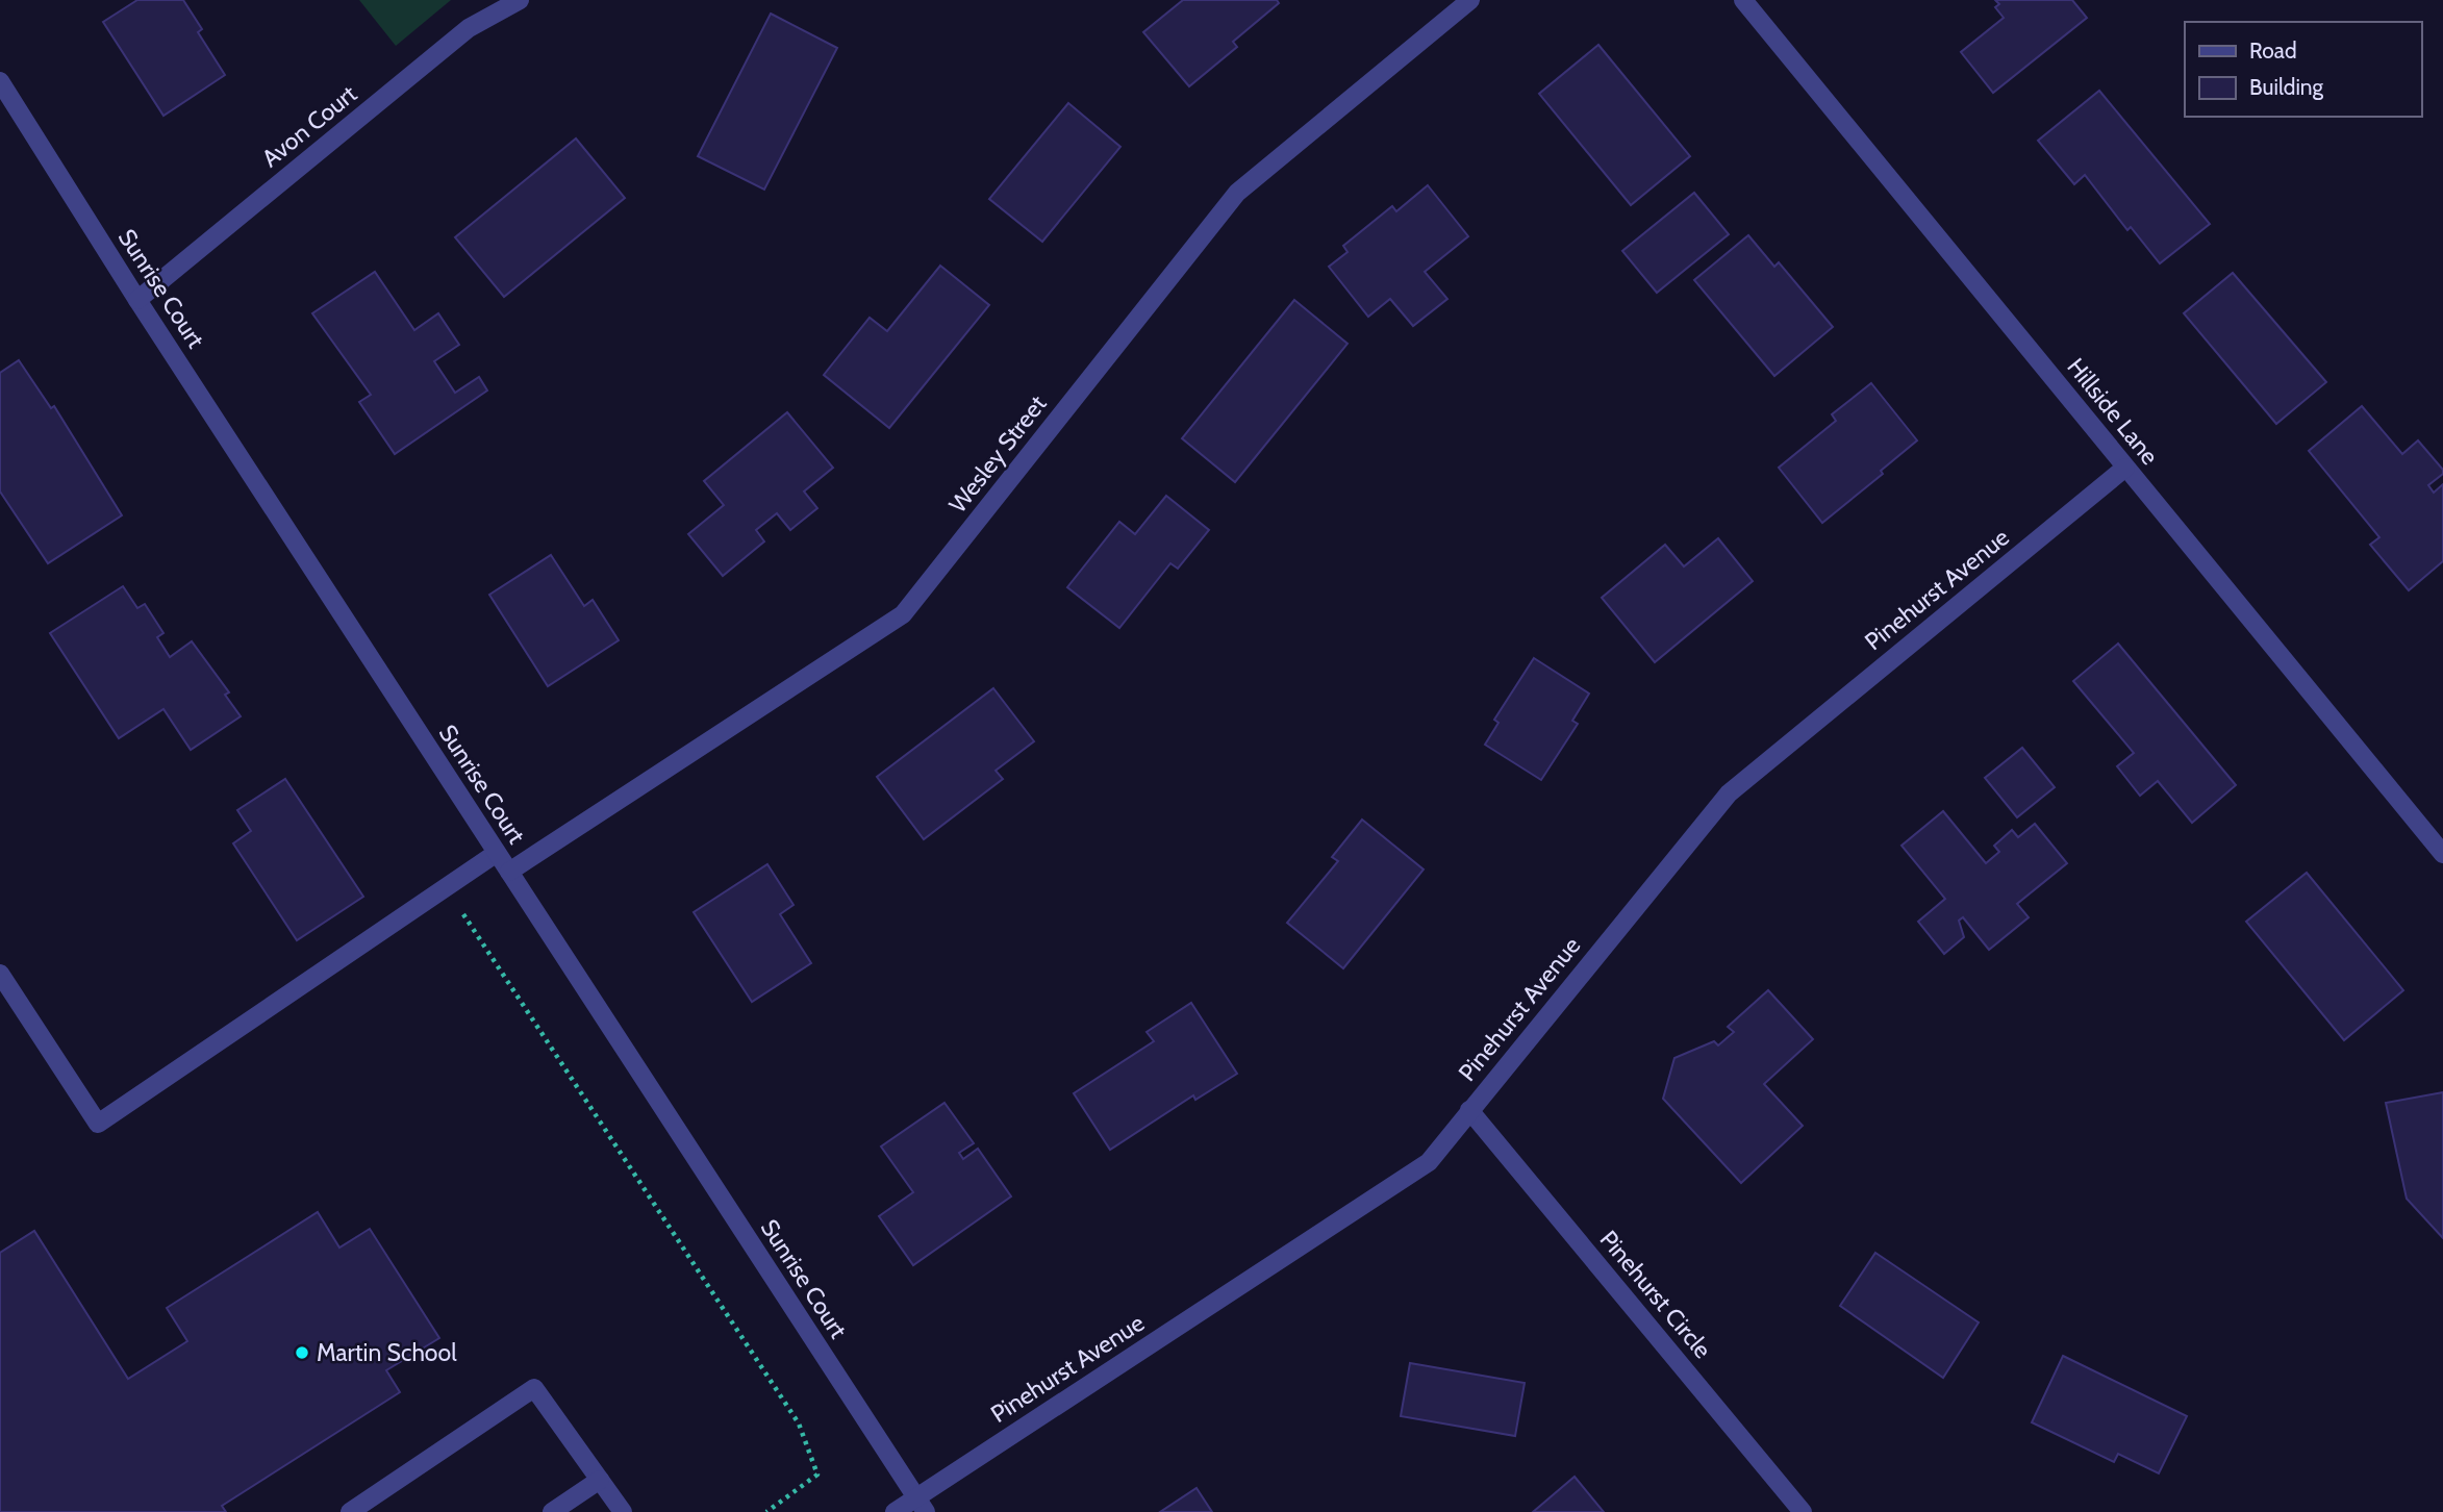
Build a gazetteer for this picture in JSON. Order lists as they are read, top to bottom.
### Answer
{
  "streets": {
    "street": [
      "Avon Court",
      "Sunrise Court",
      "Hillside Lane",
      "Wesley Street",
      "Pinehurst Avenue",
      "Pinehurst Circle"
    ]
  },
  "crossings": [
    ["Avon Court", "Sunrise Court"],
    ["Sunrise Court", "Wesley Street"],
    ["Sunrise Court", "Pinehurst Avenue"],
    ["Hillside Lane", "Pinehurst Avenue"],
    ["Pinehurst Avenue", "Pinehurst Circle"]
  ],
  "places": ["Martin School"],
  "legend": ["Road", "Building"]
}
